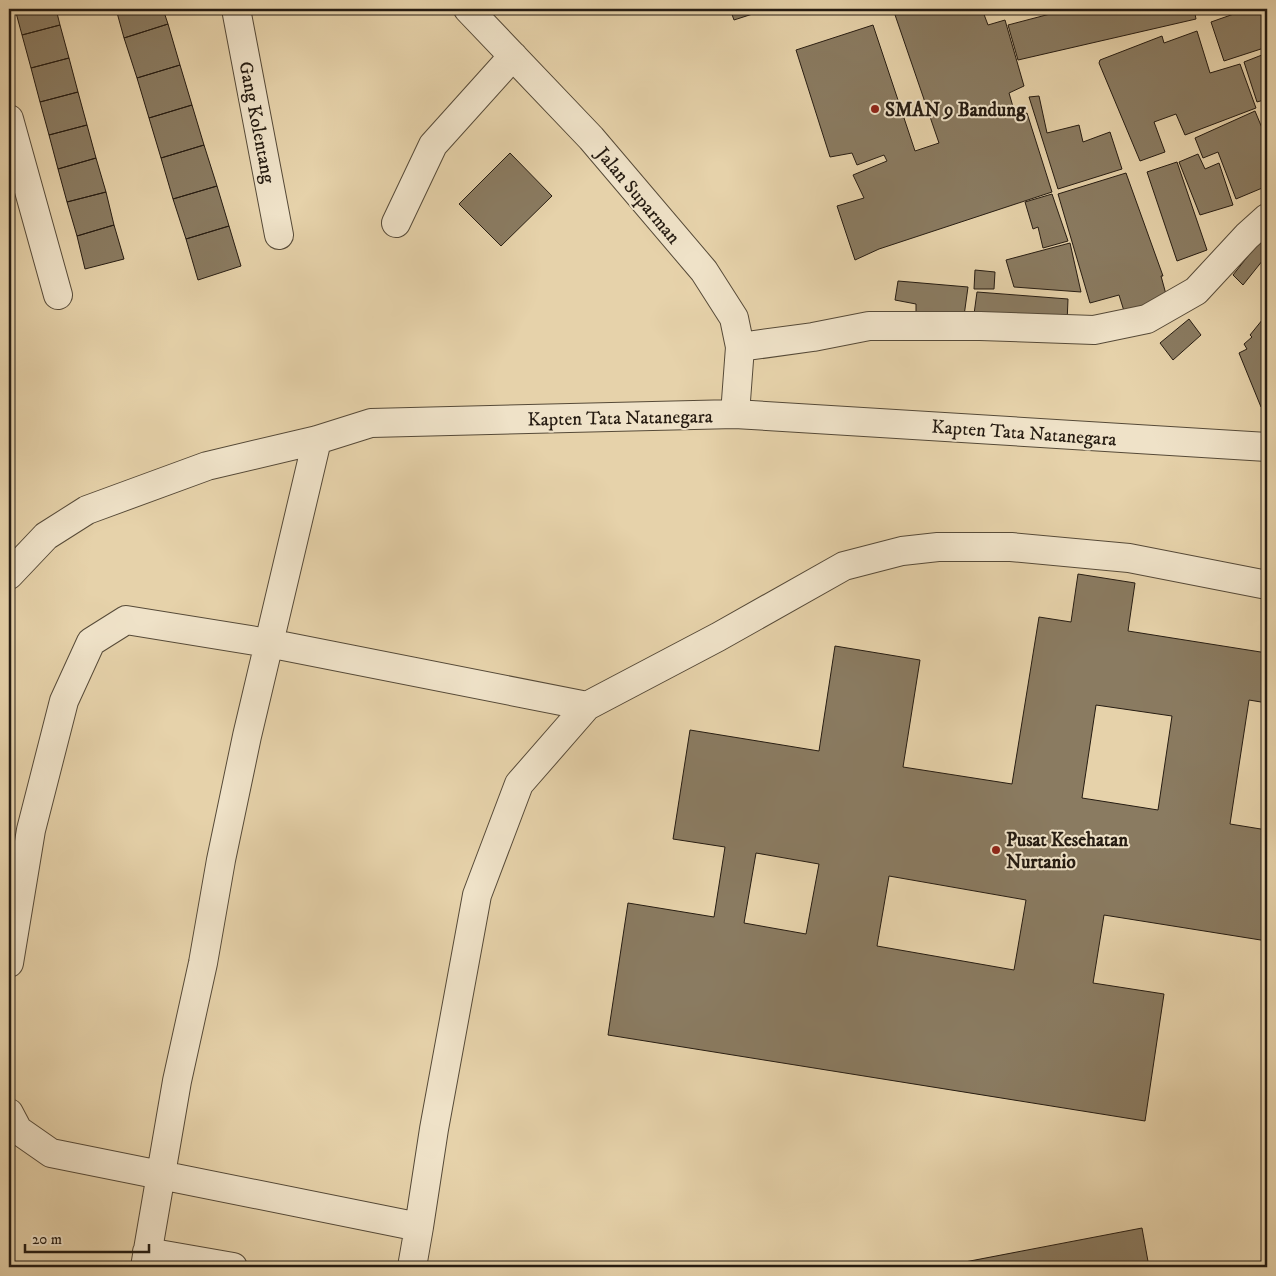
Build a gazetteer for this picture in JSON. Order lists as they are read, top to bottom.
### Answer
{
  "streets": {
    "street": ["Gang Kolentang", "Jalan Suparman", "Kapten Tata Natanegara"]
  },
  "crossings": [
    ["Jalan Suparman", "Kapten Tata Natanegara"]
  ],
  "places": ["SMAN 9 Bandung", "Pusat Kesehatan Nurtanio"],
  "scale_bar": "20 m"
}
